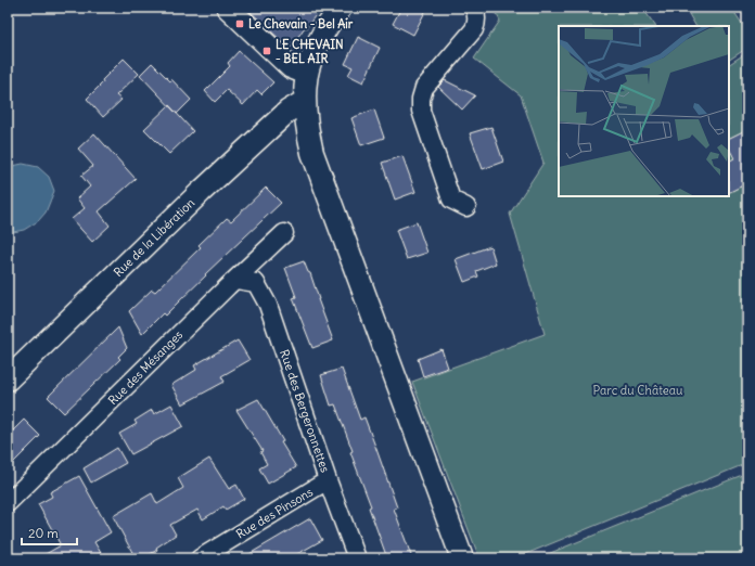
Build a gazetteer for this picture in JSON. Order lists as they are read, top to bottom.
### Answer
{
  "streets": {
    "street": [
      "Rue de la Libération",
      "Rue des Mésanges",
      "Rue des Bergeronnettes",
      "Rue des Pinsons"
    ]
  },
  "crossings": [
    ["Rue des Mésanges", "Rue des Bergeronnettes"],
    ["Rue des Bergeronnettes", "Rue des Pinsons"]
  ],
  "parks": ["Parc du Château"],
  "places": {
    "transit": ["Le Chevain - Bel Air", "LE CHEVAIN - BEL AIR"]
  },
  "scale_bar": "20 m"
}
